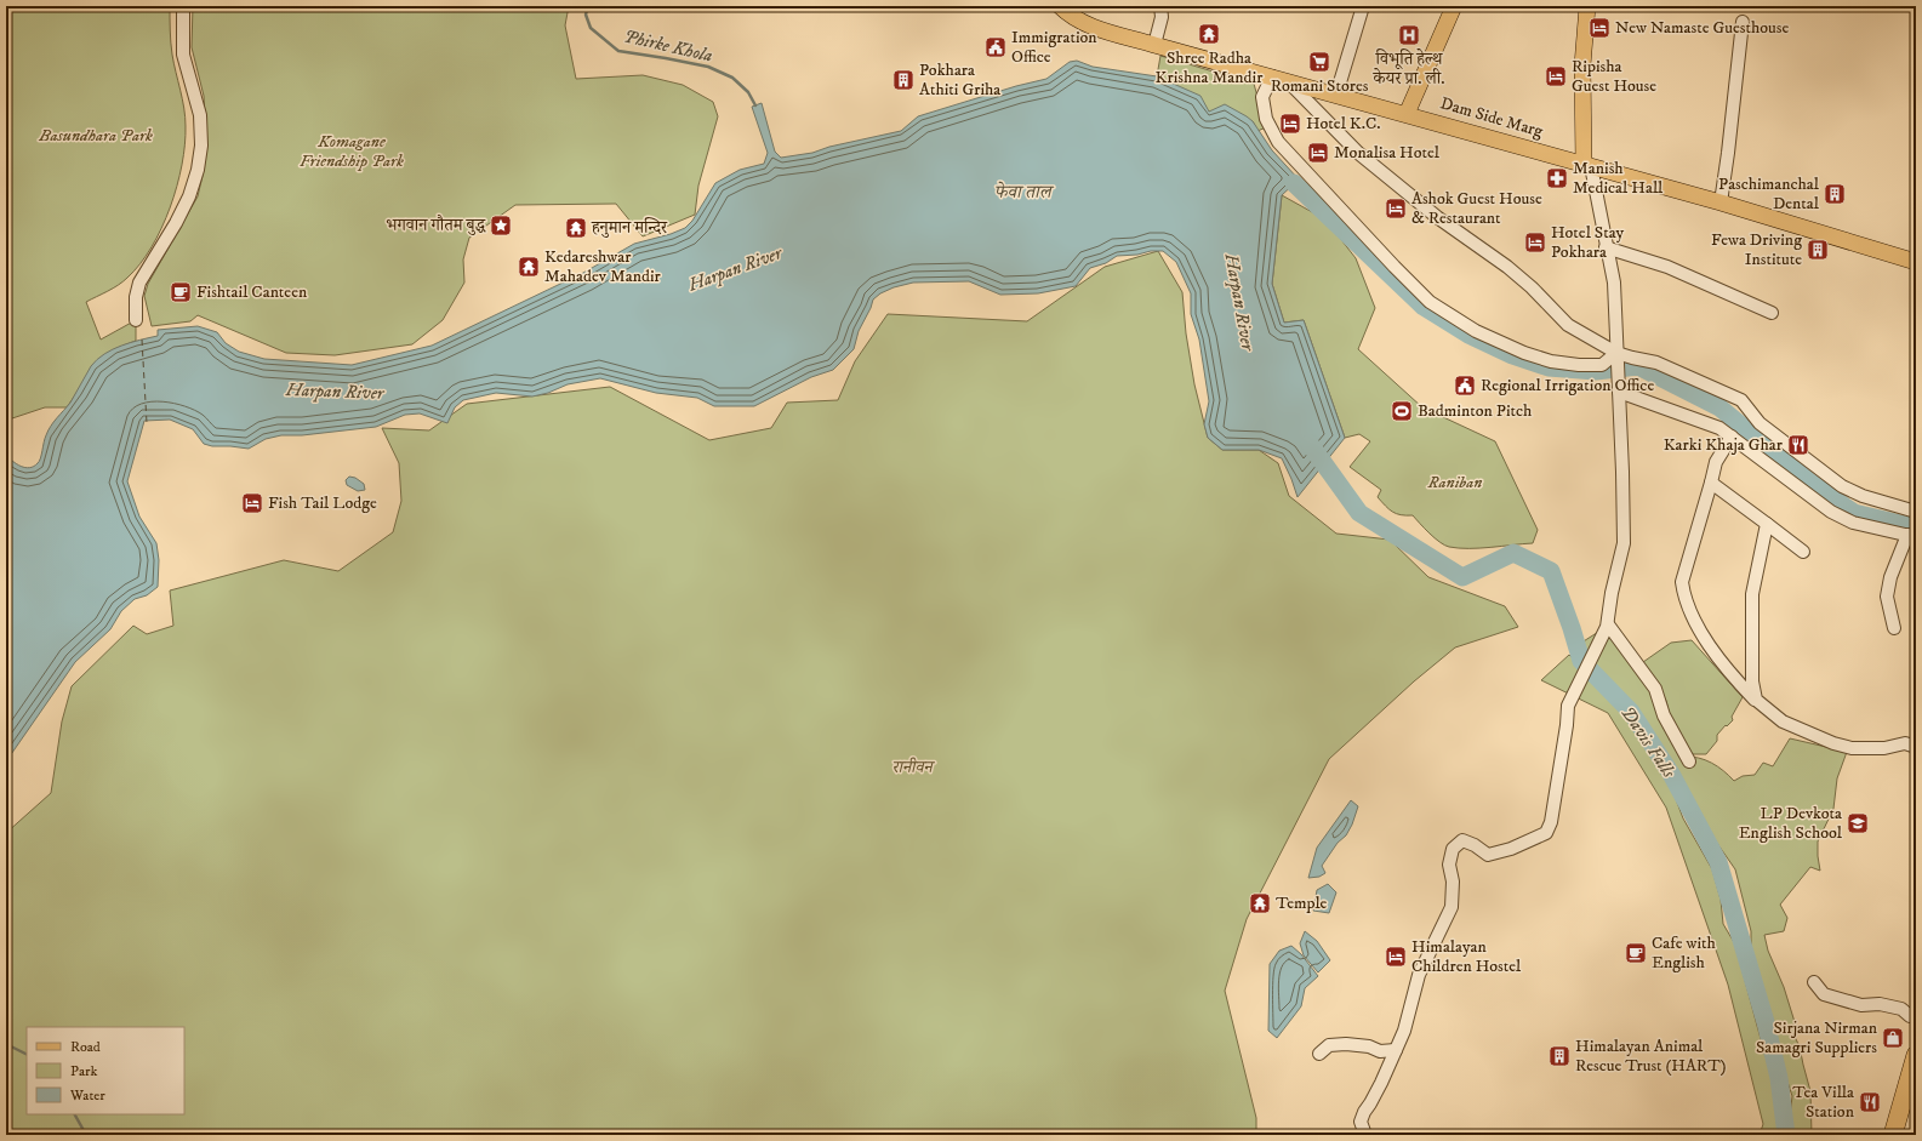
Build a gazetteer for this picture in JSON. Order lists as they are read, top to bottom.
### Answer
{
  "streets": {
    "main road": ["Dam Side Marg"]
  },
  "water": [
    "Phirke Khola",
    "फेवा ताल",
    "Harpan River",
    "Davis Falls"
  ],
  "parks": [
    "Basundhara Park",
    "Komagane Friendship Park",
    "Raniban",
    "रानीवन"
  ],
  "places": {
    "hotel": [
      "New Namaste Guesthouse",
      "Ripisha Guest House",
      "Hotel K.C.",
      "Monalisa Hotel",
      "Ashok Guest House & Restaurant",
      "Hotel Stay Pokhara",
      "Fish Tail Lodge",
      "Himalayan Children Hostel"
    ],
    "temple": [
      "Shree Radha Krishna Mandir",
      "हनुमान मन्दिर",
      "Kedareshwar Mahadev Mandir",
      "Temple"
    ],
    "hospital": ["विभूति हेल्थ केयर प्रा. ली."],
    "public building": ["Immigration Office", "Regional Irrigation Office"],
    "supermarket": ["Romani Stores"],
    "building": [
      "Pokhara Athiti Griha",
      "Paschimanchal Dental",
      "Fewa Driving Institute",
      "Himalayan Animal Rescue Trust (HART)"
    ],
    "pharmacy": ["Manish Medical Hall"],
    "place": ["भगवान गौतम बुद्ध"],
    "cafe": ["Fishtail Canteen", "Cafe with English"],
    "sports": ["Badminton Pitch"],
    "restaurant": ["Karki Khaja Ghar", "Tea Villa Station"],
    "school or university": ["LP Devkota English School"],
    "shop": ["Sirjana Nirman Samagri Suppliers"]
  },
  "legend": ["Road", "Park", "Water"]
}
